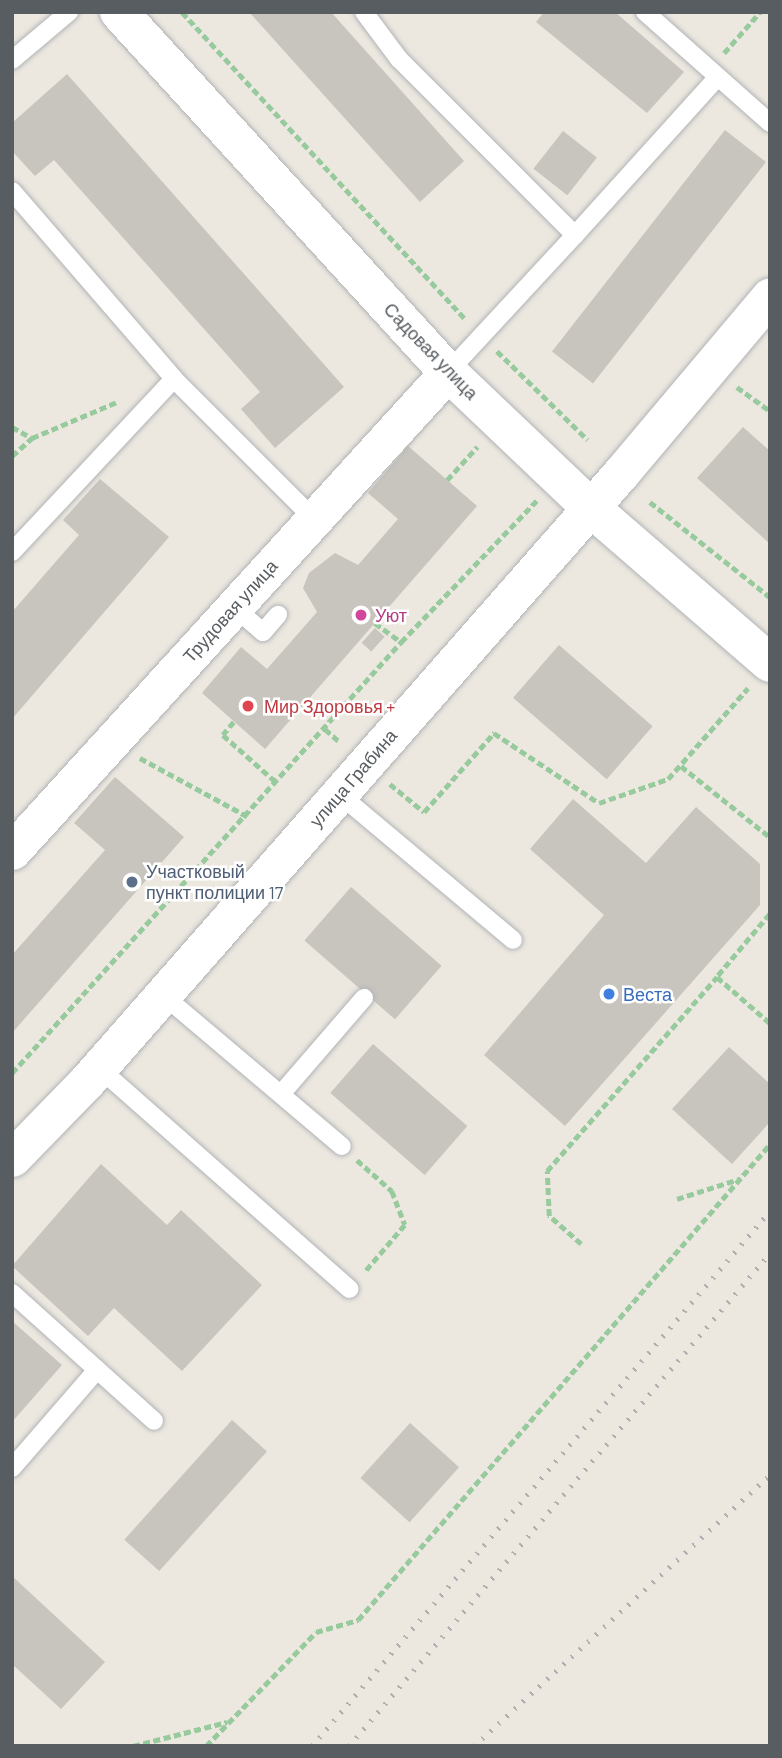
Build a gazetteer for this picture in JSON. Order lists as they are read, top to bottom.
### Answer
{
  "streets": {
    "street": ["Садовая улица", "Трудовая улица", "улица Грабина"]
  },
  "crossings": [
    ["Садовая улица", "Трудовая улица"],
    ["Садовая улица", "улица Грабина"]
  ],
  "places": [
    "Уют",
    "Мир Здоровья +",
    "Участковый пункт полиции 17",
    "Веста"
  ]
}
